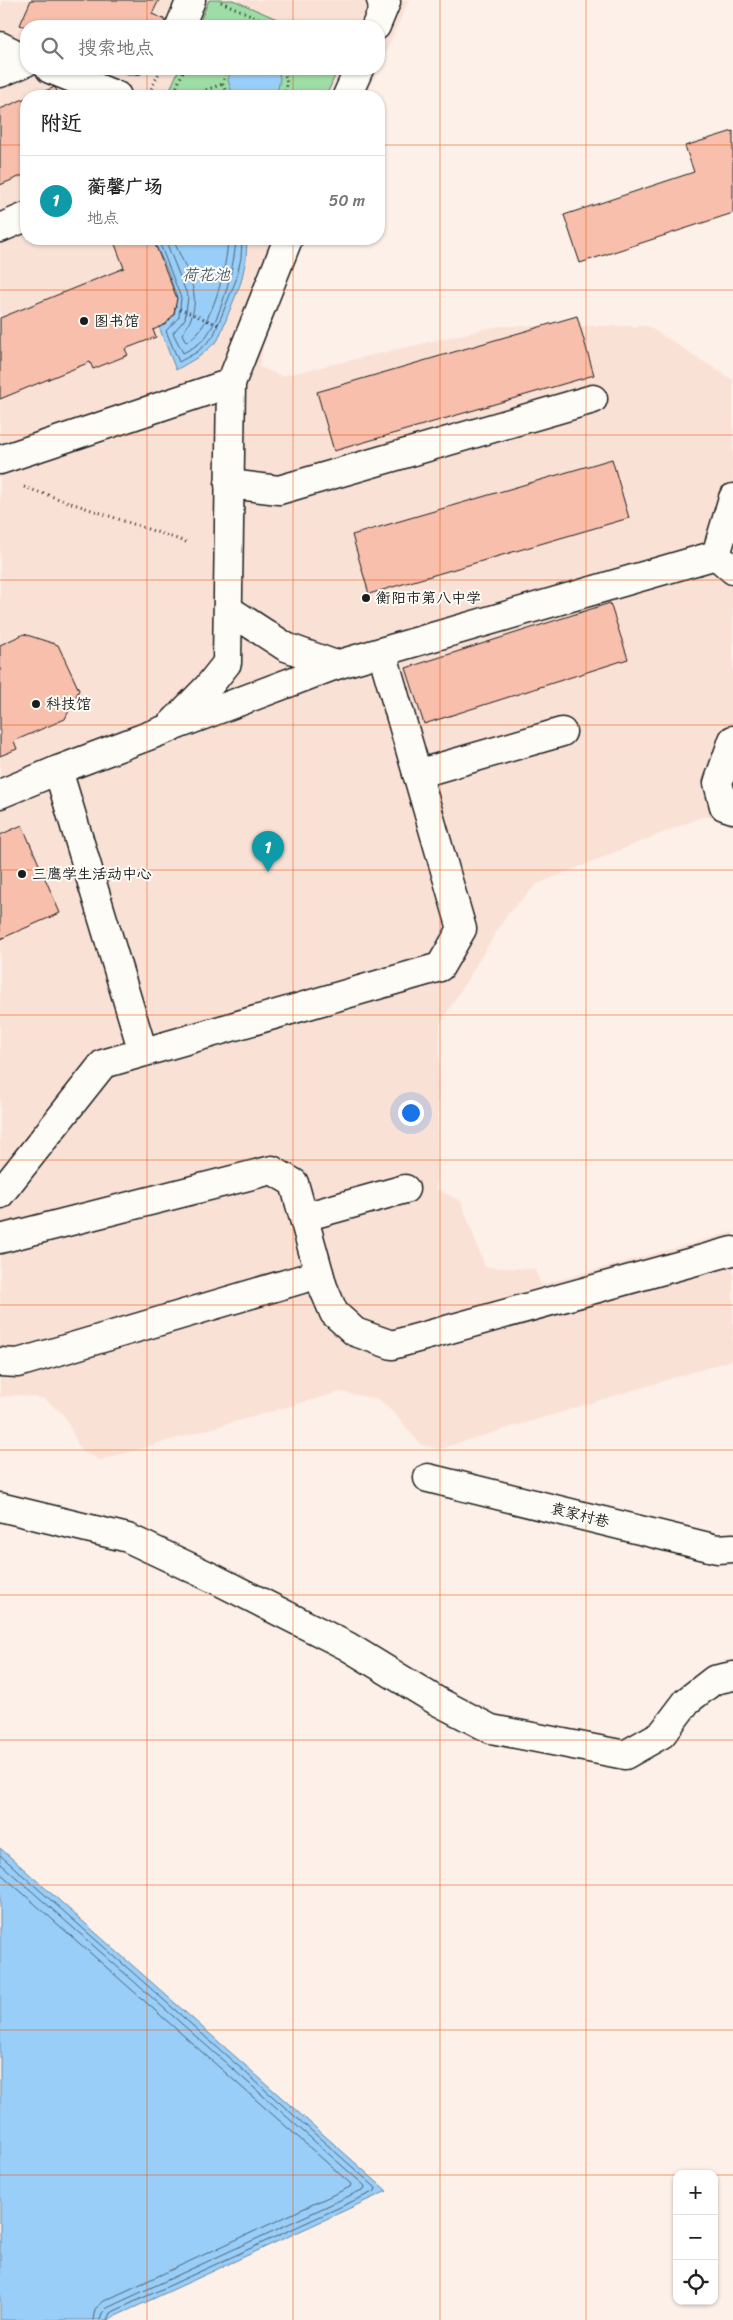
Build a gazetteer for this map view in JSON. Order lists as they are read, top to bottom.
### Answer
{
  "streets": {
    "street": ["袁家村巷"]
  },
  "water": ["荷花池"],
  "places": [
    "图书馆",
    "衡阳市第八中学",
    "科技馆",
    "三鹰学生活动中心"
  ],
  "page": {
    "search": "搜索地点",
    "heading": "附近",
    "list": [
      {
        "mark": "1",
        "name": "蘅馨广场",
        "note": "地点",
        "value": "50 m"
      }
    ],
    "pins": "1",
    "map_buttons": ["+", "−"]
  }
}
